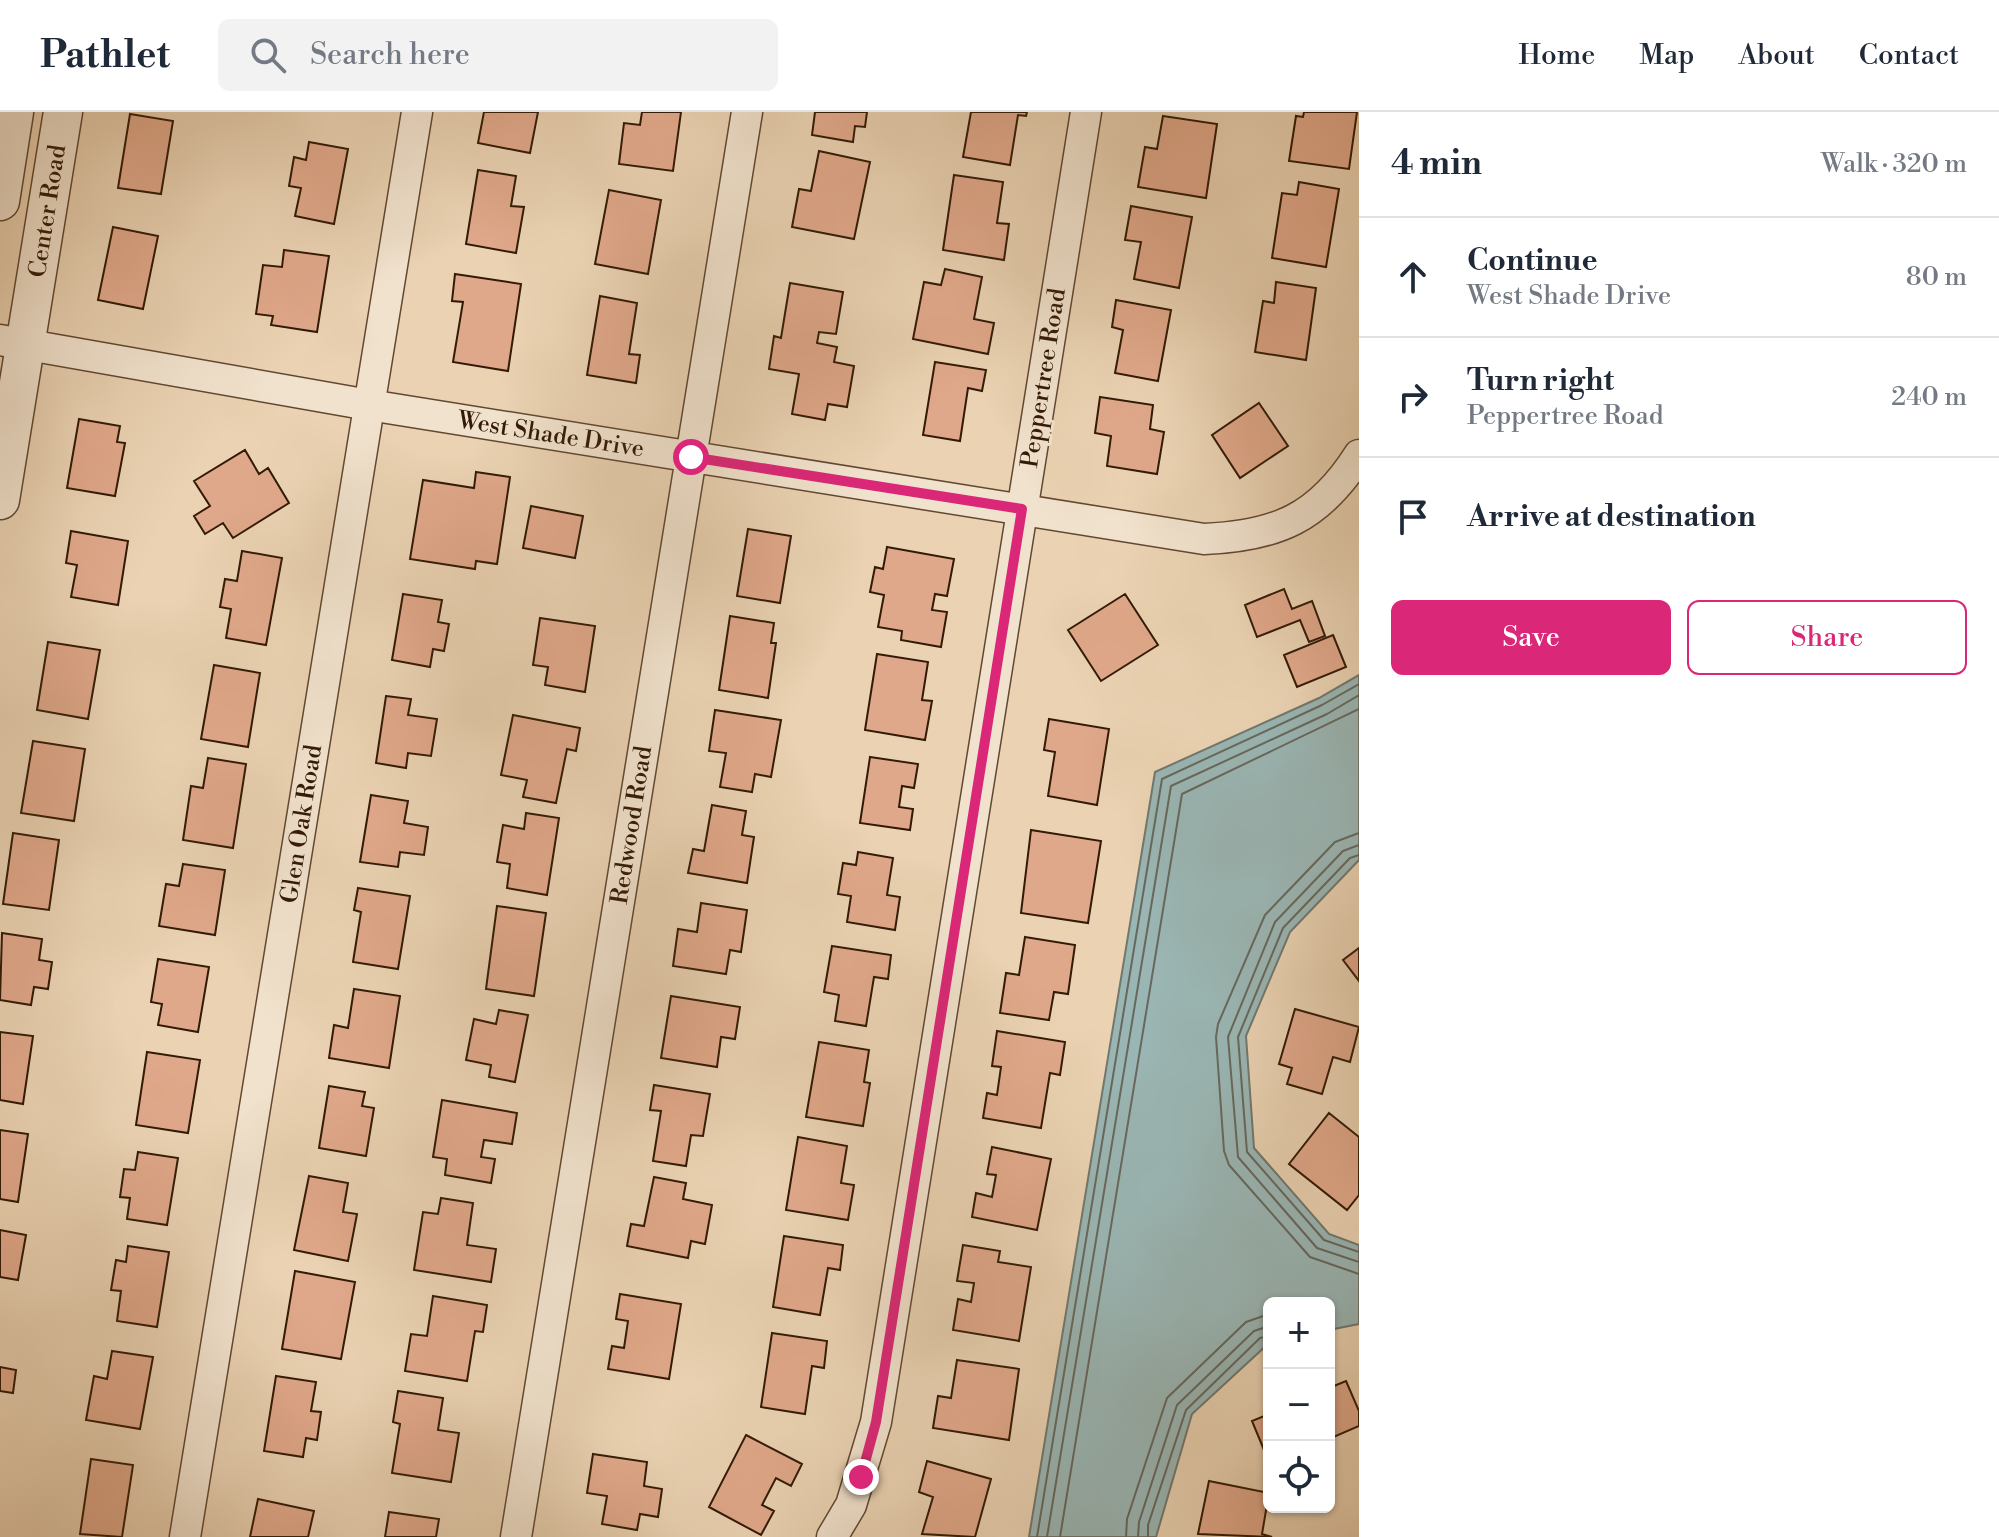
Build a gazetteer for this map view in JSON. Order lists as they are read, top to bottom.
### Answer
{
  "streets": {
    "street": [
      "Center Road",
      "Peppertree Road",
      "West Shade Drive",
      "Glen Oak Road",
      "Redwood Road"
    ]
  },
  "crossings": [
    ["Center Road", "West Shade Drive"],
    ["Peppertree Road", "West Shade Drive"],
    ["West Shade Drive", "Glen Oak Road"],
    ["West Shade Drive", "Redwood Road"]
  ],
  "page": {
    "header": "Pathlet",
    "search": "Search here",
    "nav": [
      "Home",
      "Map",
      "About",
      "Contact"
    ],
    "heading": ["4 min", "Walk · 320 m"],
    "list": [
      ["Continue", "West Shade Drive", "80 m"],
      ["Turn right", "Peppertree Road", "240 m"],
      "Arrive at destination"
    ],
    "buttons": ["Save", "Share"],
    "map_buttons": ["+", "−"]
  }
}
